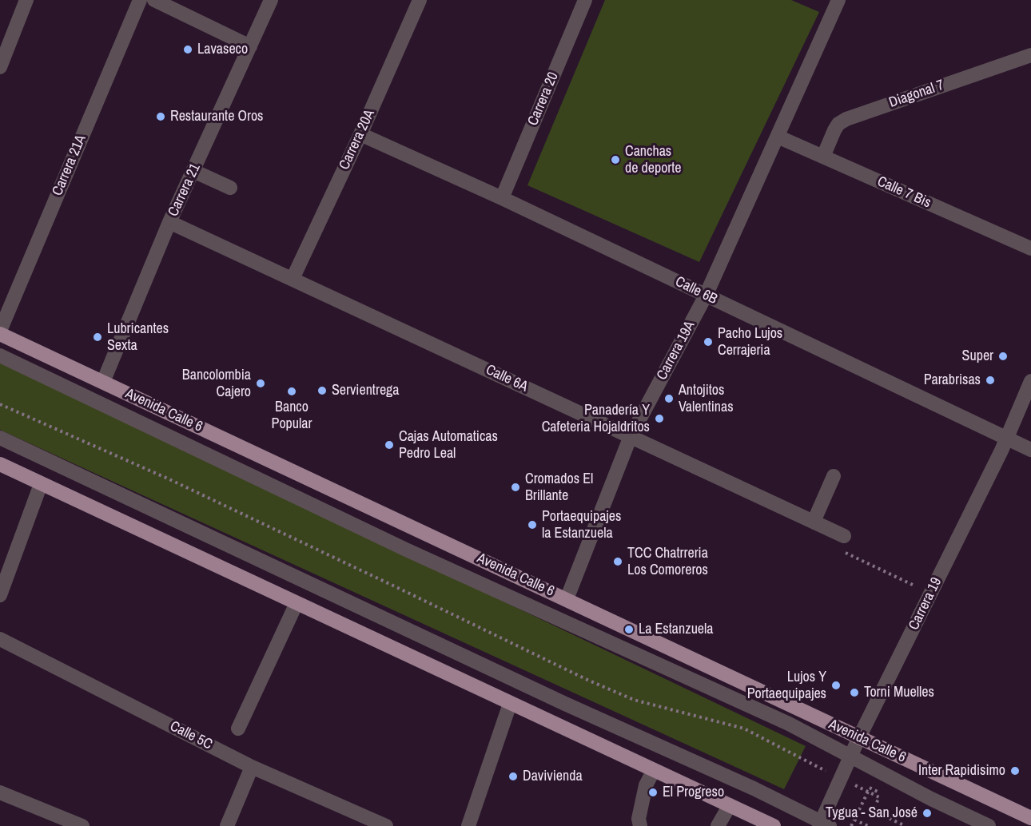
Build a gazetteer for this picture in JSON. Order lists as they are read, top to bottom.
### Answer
{
  "streets": {
    "main road": ["Avenida Calle 6"],
    "street": [
      "Diagonal 7",
      "Carrera 20",
      "Carrera 20A",
      "Carrera 21A",
      "Carrera 21",
      "Calle 7 Bis",
      "Calle 6B",
      "Carrera 19A",
      "Calle 6A",
      "Carrera 19",
      "Calle 5C"
    ]
  },
  "crossings": [
    ["Diagonal 7", "Calle 7 Bis"],
    ["Carrera 20", "Calle 6B"],
    ["Carrera 20A", "Calle 6B"],
    ["Carrera 20A", "Calle 6A"],
    ["Carrera 21A", "Avenida Calle 6"],
    ["Carrera 21", "Calle 6A"],
    ["Carrera 21", "Avenida Calle 6"],
    ["Calle 7 Bis", "Carrera 19A"],
    ["Calle 6B", "Carrera 19A"],
    ["Calle 6B", "Carrera 19"],
    ["Carrera 19A", "Calle 6A"],
    ["Carrera 19A", "Avenida Calle 6"],
    ["Avenida Calle 6", "Carrera 19"]
  ],
  "places": [
    "Lavaseco",
    "Restaurante Oros",
    "Canchas de deporte",
    "Lubricantes Sexta",
    "Pacho Lujos Cerrajeria",
    "Super",
    "Parabrisas",
    "Bancolombia Cajero",
    "Servientrega",
    "Banco Popular",
    "Antojitos Valentinas",
    "Panadería Y Cafeteria Hojaldritos",
    "Cajas Automaticas Pedro Leal",
    "Cromados El Brillante",
    "Portaequipajes la Estanzuela",
    "TCC Chatrreria Los Comoreros",
    "La Estanzuela",
    "Lujos Y Portaequipajes",
    "Torni Muelles",
    "Inter Rapidisimo",
    "Davivienda",
    "El Progreso",
    "Tygua - San José"
  ]
}
